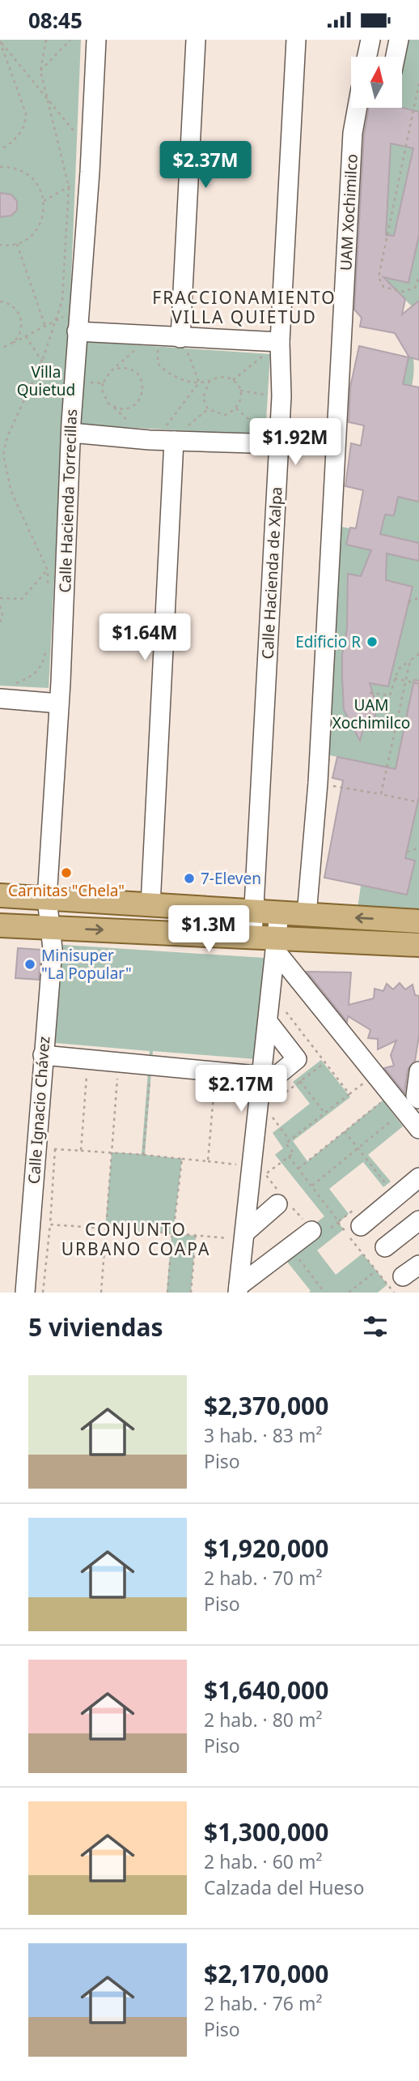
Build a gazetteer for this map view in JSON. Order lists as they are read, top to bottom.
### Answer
{
  "streets": {
    "street": [
      "UAM Xochimilco",
      "Calle Hacienda Torrecillas",
      "Calle Hacienda de Xalpa",
      "Calle Ignacio Chávez"
    ]
  },
  "crossings": [
    ["Calle Hacienda Torrecillas", "Calle Ignacio Chávez"]
  ],
  "districts": ["FRACCIONAMIENTO VILLA QUIETUD", "CONJUNTO URBANO COAPA"],
  "parks": ["Villa Quietud", "UAM Xochimilco"],
  "places": [
    "Edificio R",
    "Carnitas \"Chela\"",
    "7-Eleven",
    "Minisuper \"La Popular\""
  ],
  "north": "top",
  "page": {
    "status": "08:45",
    "price": [
      "$2.37M",
      "$1.92M",
      "$1.64M",
      "$1.3M",
      "$2.17M"
    ],
    "heading": "5 viviendas",
    "list": [
      {
        "name": "$2,370,000",
        "note": "3 hab. · 83 m² · Piso"
      },
      {
        "name": "$1,920,000",
        "note": "2 hab. · 70 m² · Piso"
      },
      {
        "name": "$1,640,000",
        "note": "2 hab. · 80 m² · Piso"
      },
      {
        "name": "$1,300,000",
        "note": "2 hab. · 60 m² · Calzada del Hueso"
      },
      {
        "name": "$2,170,000",
        "note": "2 hab. · 76 m² · Piso"
      }
    ]
  }
}
